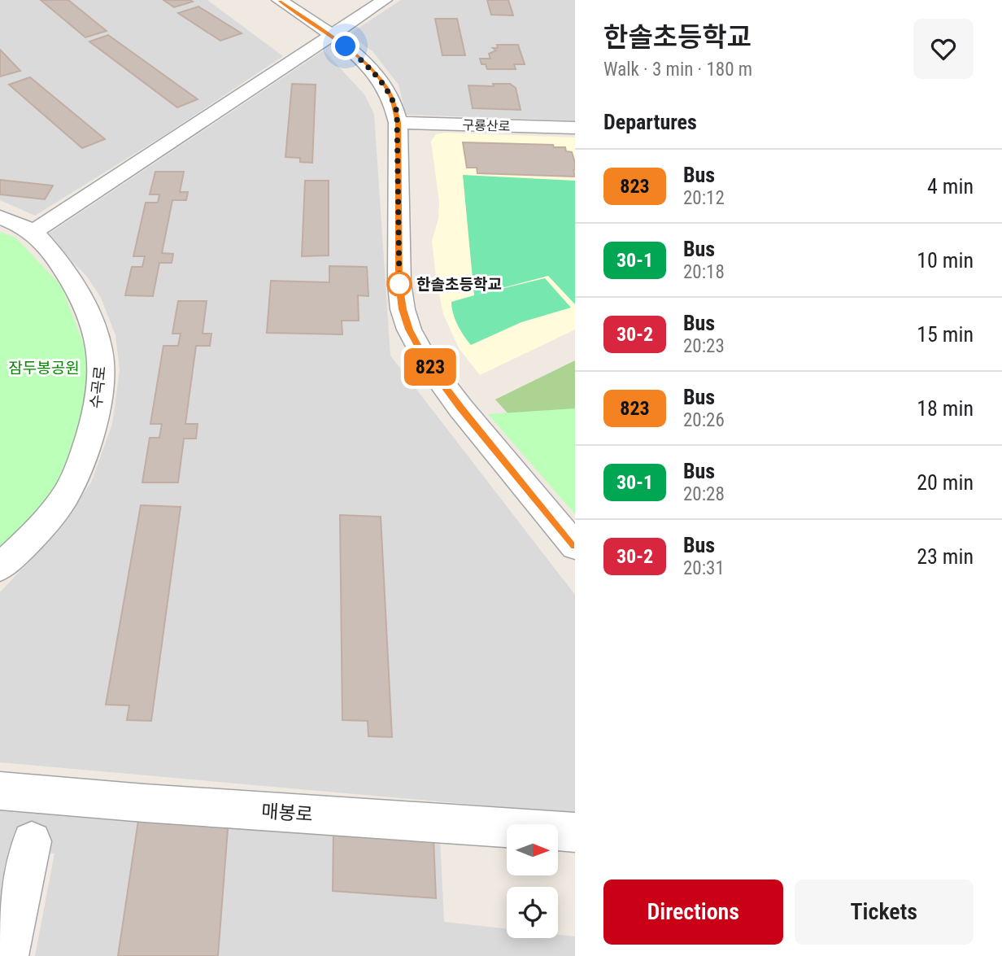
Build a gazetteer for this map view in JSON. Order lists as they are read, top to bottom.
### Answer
{
  "streets": {
    "street": ["구룡산로", "수곡로", "매봉로"]
  },
  "parks": ["잠두봉공원"],
  "places": ["한솔초등학교"],
  "lines": ["bus line 823"],
  "north": "right",
  "page": {
    "on_map": "823",
    "heading": [
      ["한솔초등학교", "Walk · 3 min · 180 m"],
      "Departures"
    ],
    "list": [
      {
        "mark": "823",
        "name": "Bus",
        "note": "20:12",
        "value": "4 min"
      },
      {
        "mark": "30-1",
        "name": "Bus",
        "note": "20:18",
        "value": "10 min"
      },
      {
        "mark": "30-2",
        "name": "Bus",
        "note": "20:23",
        "value": "15 min"
      },
      {
        "mark": "823",
        "name": "Bus",
        "note": "20:26",
        "value": "18 min"
      },
      {
        "mark": "30-1",
        "name": "Bus",
        "note": "20:28",
        "value": "20 min"
      },
      {
        "mark": "30-2",
        "name": "Bus",
        "note": "20:31",
        "value": "23 min"
      }
    ],
    "buttons": ["Directions", "Tickets"]
  }
}
